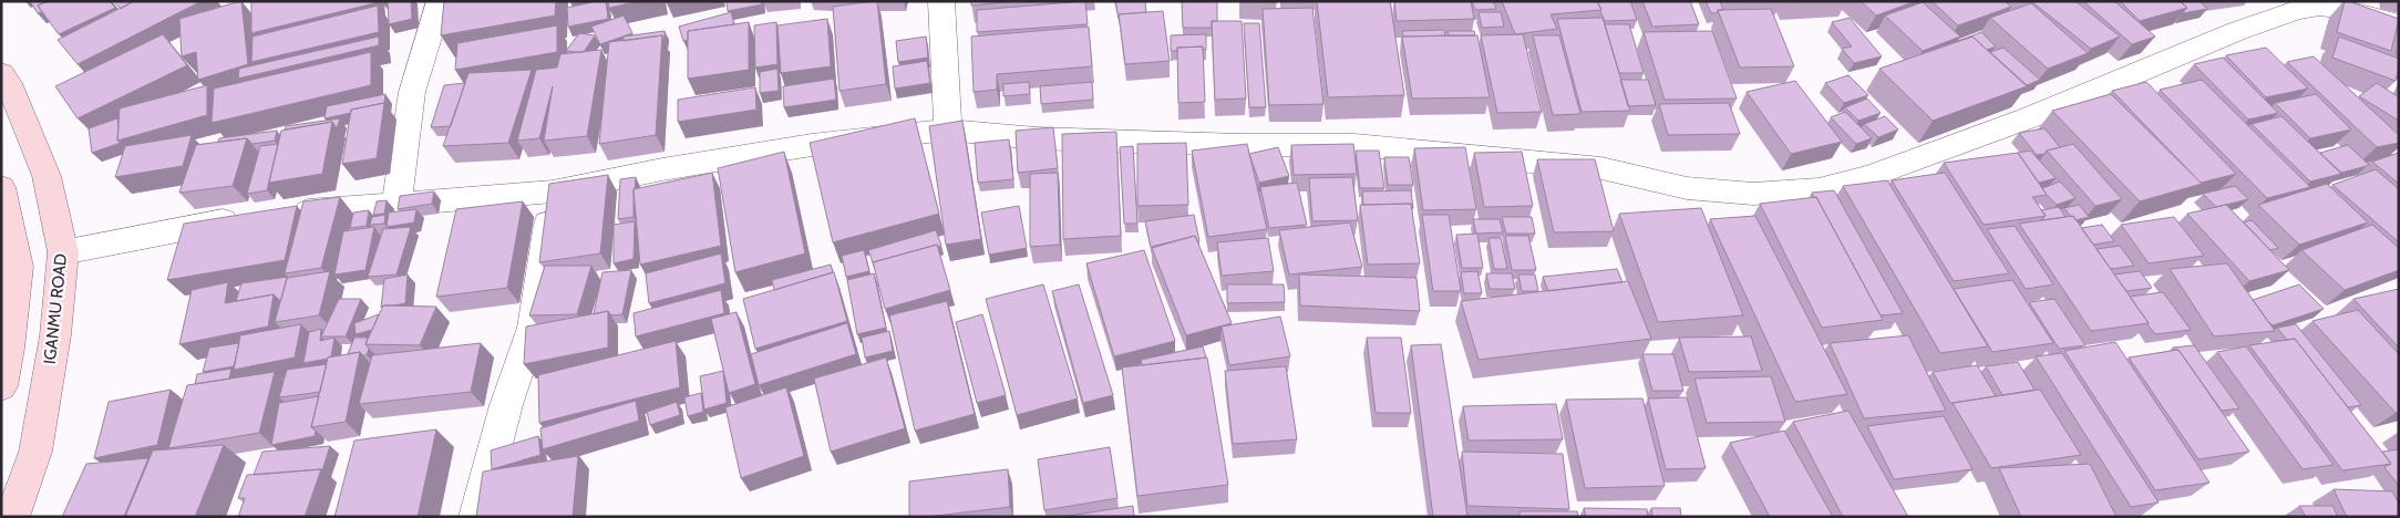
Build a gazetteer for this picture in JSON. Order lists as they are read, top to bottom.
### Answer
{
  "streets": {
    "main road": ["IGANMU ROAD"]
  }
}
